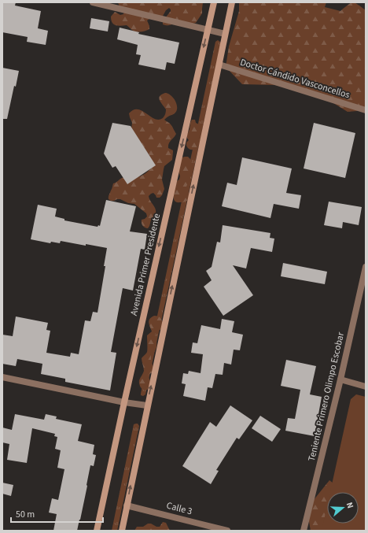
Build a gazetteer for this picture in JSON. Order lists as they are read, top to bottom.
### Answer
{
  "streets": {
    "main road": ["Avenida Primer Presidente"],
    "street": ["Doctor Cándido Vasconcellos", "Teniente Primero Olimpo Escobar", "Calle 3"]
  },
  "scale_bar": "50 m",
  "north": "right"
}
